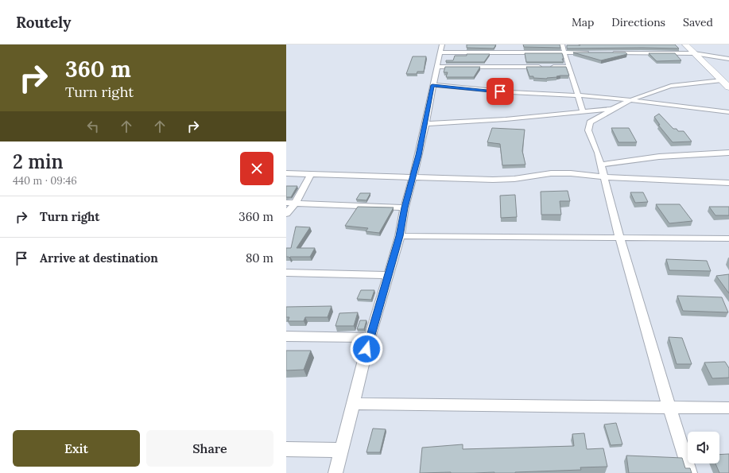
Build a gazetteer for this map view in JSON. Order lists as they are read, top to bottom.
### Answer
{
  "page": {
    "header": "Routely",
    "nav": ["Map", "Directions", "Saved"],
    "turn": ["360 m", "Turn right"],
    "heading": ["2 min", "440 m · 09:46"],
    "list": [
      {
        "name": "Turn right",
        "value": "360 m"
      },
      {
        "name": "Arrive at destination",
        "value": "80 m"
      }
    ],
    "buttons": ["Exit", "Share"]
  }
}
